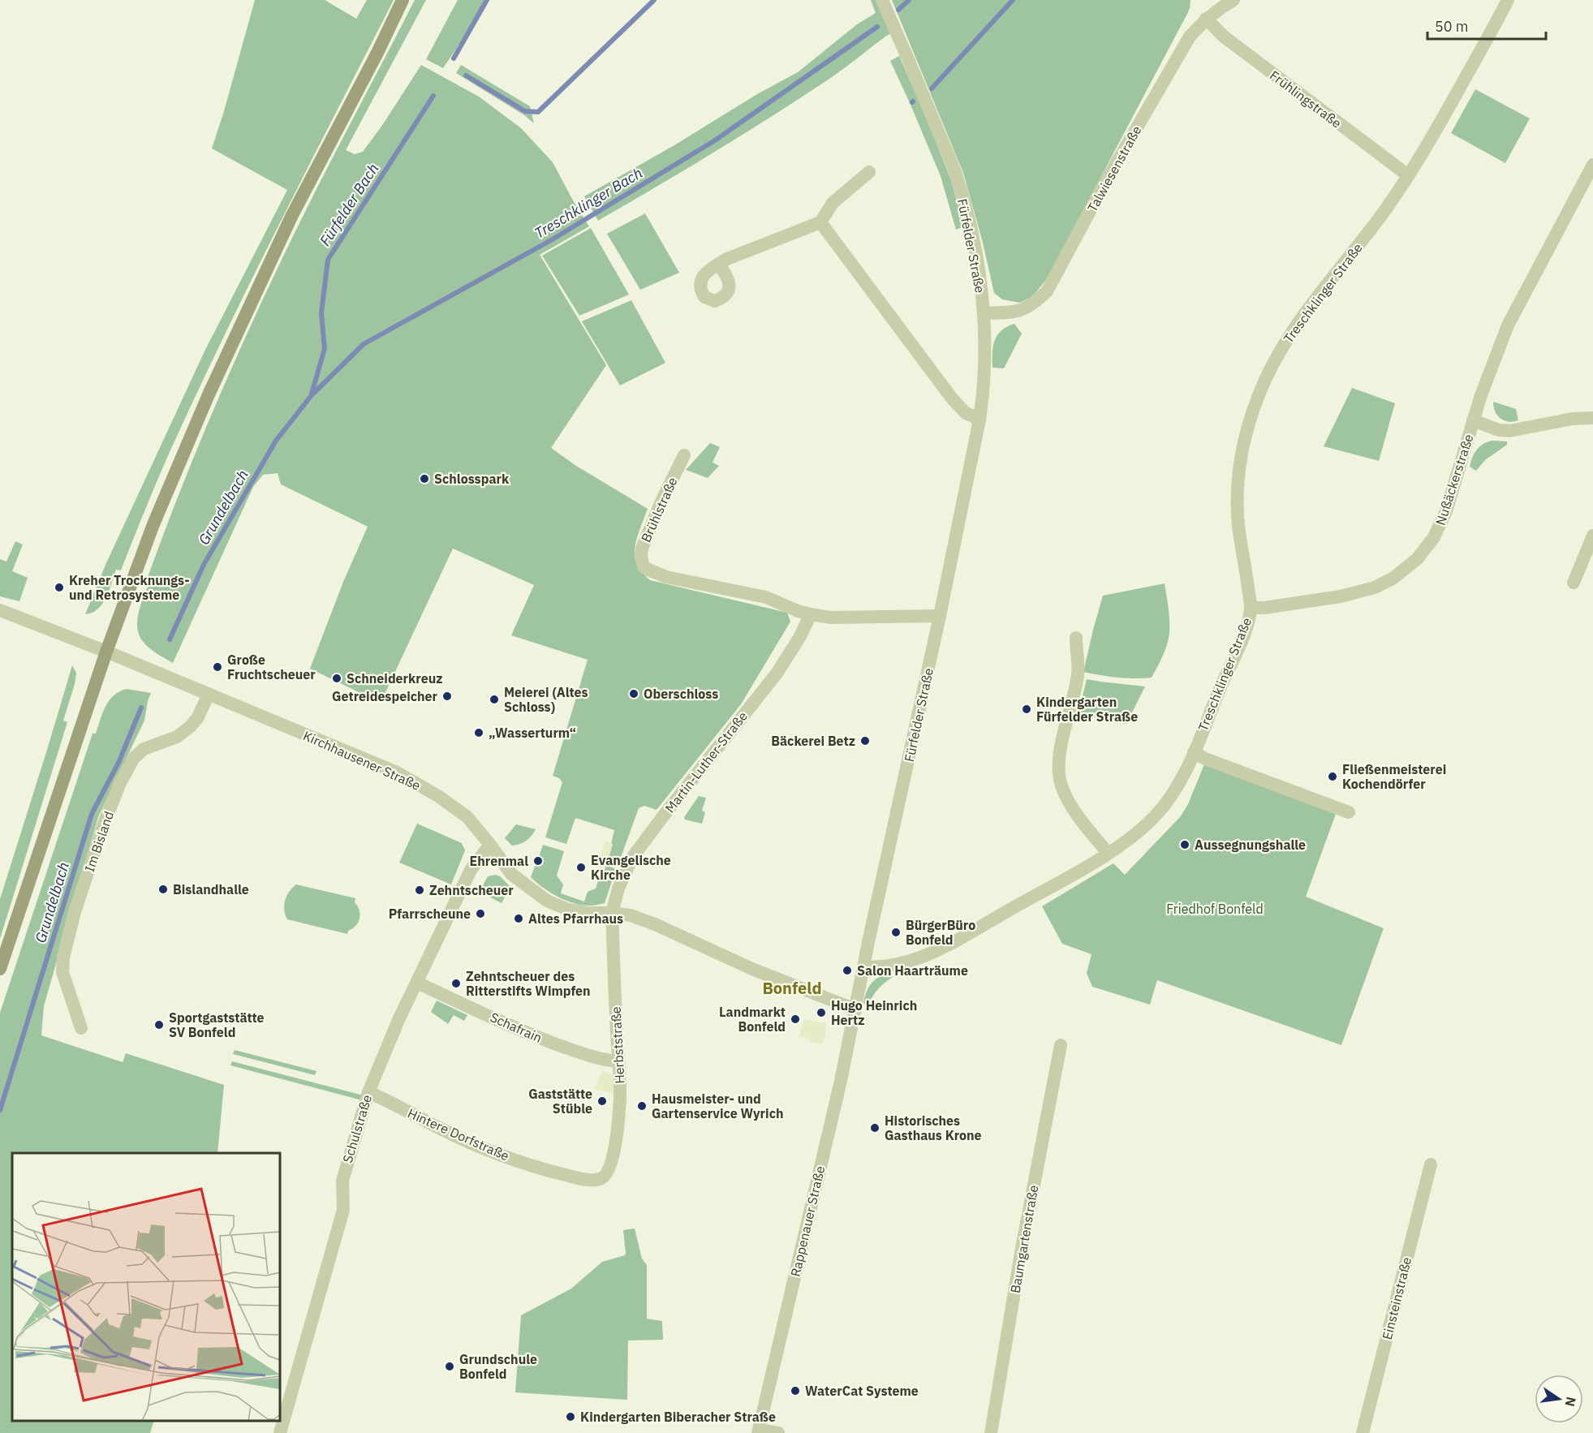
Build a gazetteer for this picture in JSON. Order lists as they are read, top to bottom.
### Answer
{
  "streets": {
    "street": [
      "Frühlingstraße",
      "Talwiesenstraße",
      "Fürfelder Straße",
      "Treschklinger Straße",
      "Nußäckerstraße",
      "Brühlstraße",
      "Kirchhausener Straße",
      "Martin-Luther-Straße",
      "Im Bisland",
      "Schafrain",
      "Herbststraße",
      "Schulstraße",
      "Hintere Dorfstraße",
      "Rappenauer Straße",
      "Baumgartenstraße",
      "Einsteinstraße"
    ]
  },
  "crossings": [
    ["Frühlingstraße", "Talwiesenstraße"],
    ["Frühlingstraße", "Treschklinger Straße"],
    ["Talwiesenstraße", "Fürfelder Straße"],
    ["Fürfelder Straße", "Treschklinger Straße"],
    ["Fürfelder Straße", "Kirchhausener Straße"],
    ["Fürfelder Straße", "Rappenauer Straße"],
    ["Treschklinger Straße", "Nußäckerstraße"],
    ["Brühlstraße", "Martin-Luther-Straße"],
    ["Kirchhausener Straße", "Martin-Luther-Straße"],
    ["Kirchhausener Straße", "Im Bisland"],
    ["Kirchhausener Straße", "Herbststraße"],
    ["Kirchhausener Straße", "Schulstraße"],
    ["Kirchhausener Straße", "Rappenauer Straße"],
    ["Martin-Luther-Straße", "Herbststraße"],
    ["Schafrain", "Herbststraße"],
    ["Schafrain", "Schulstraße"],
    ["Herbststraße", "Hintere Dorfstraße"],
    ["Schulstraße", "Hintere Dorfstraße"]
  ],
  "districts": ["Bonfeld"],
  "water": ["Treschklinger Bach", "Fürfelder Bach", "Grundelbach"],
  "parks": ["Friedhof Bonfeld"],
  "places": [
    "Schlosspark",
    "Kreher Trocknungs- und Retrosysteme",
    "Große Fruchtscheuer",
    "Schneiderkreuz",
    "Oberschloss",
    "Getreidespeicher",
    "Meierei (Altes Schloss)",
    "Kindergarten Fürfelder Straße",
    "„Wasserturm“",
    "Bäckerei Betz",
    "Fließenmeisterei Kochendörfer",
    "Aussegnungshalle",
    "Ehrenmal",
    "Evangelische Kirche",
    "Bislandhalle",
    "Zehntscheuer",
    "Pfarrscheune",
    "Altes Pfarrhaus",
    "BürgerBüro Bonfeld",
    "Salon Haarträume",
    "Zehntscheuer des Ritterstifts Wimpfen",
    "Hugo Heinrich Hertz",
    "Landmarkt Bonfeld",
    "Sportgaststätte SV Bonfeld",
    "Gaststätte Stüble",
    "Hausmeister- und Gartenservice Wyrich",
    "Historisches Gasthaus Krone",
    "Grundschule Bonfeld",
    "WaterCat Systeme",
    "Kindergarten Biberacher Straße"
  ],
  "scale_bar": "50 m",
  "north": "right"
}
